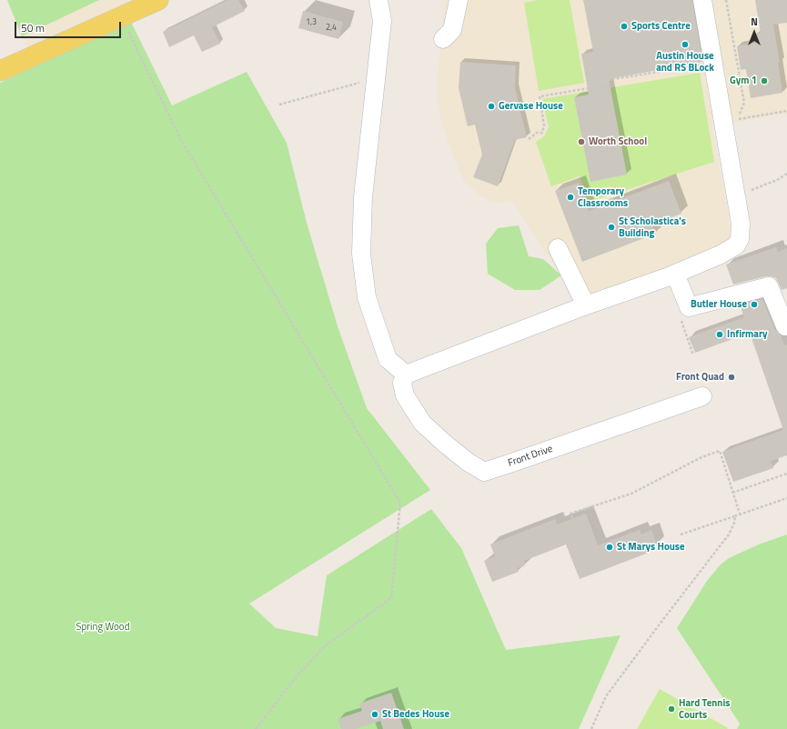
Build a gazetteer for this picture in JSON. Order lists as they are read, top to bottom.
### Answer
{
  "streets": {
    "lane": ["Front Drive"]
  },
  "parks": ["Spring Wood"],
  "places": [
    "Sports Centre",
    "Austin House and RS BLock",
    "Gym 1",
    "Gervase House",
    "Worth School",
    "Temporary Classrooms",
    "St Scholastica's Building",
    "Butler House",
    "Infirmary",
    "Front Quad",
    "St Marys House",
    "Hard Tennis Courts",
    "St Bedes House"
  ],
  "house_numbers": ["1,3", "2,4"],
  "scale_bar": "50 m",
  "north": "top"
}
